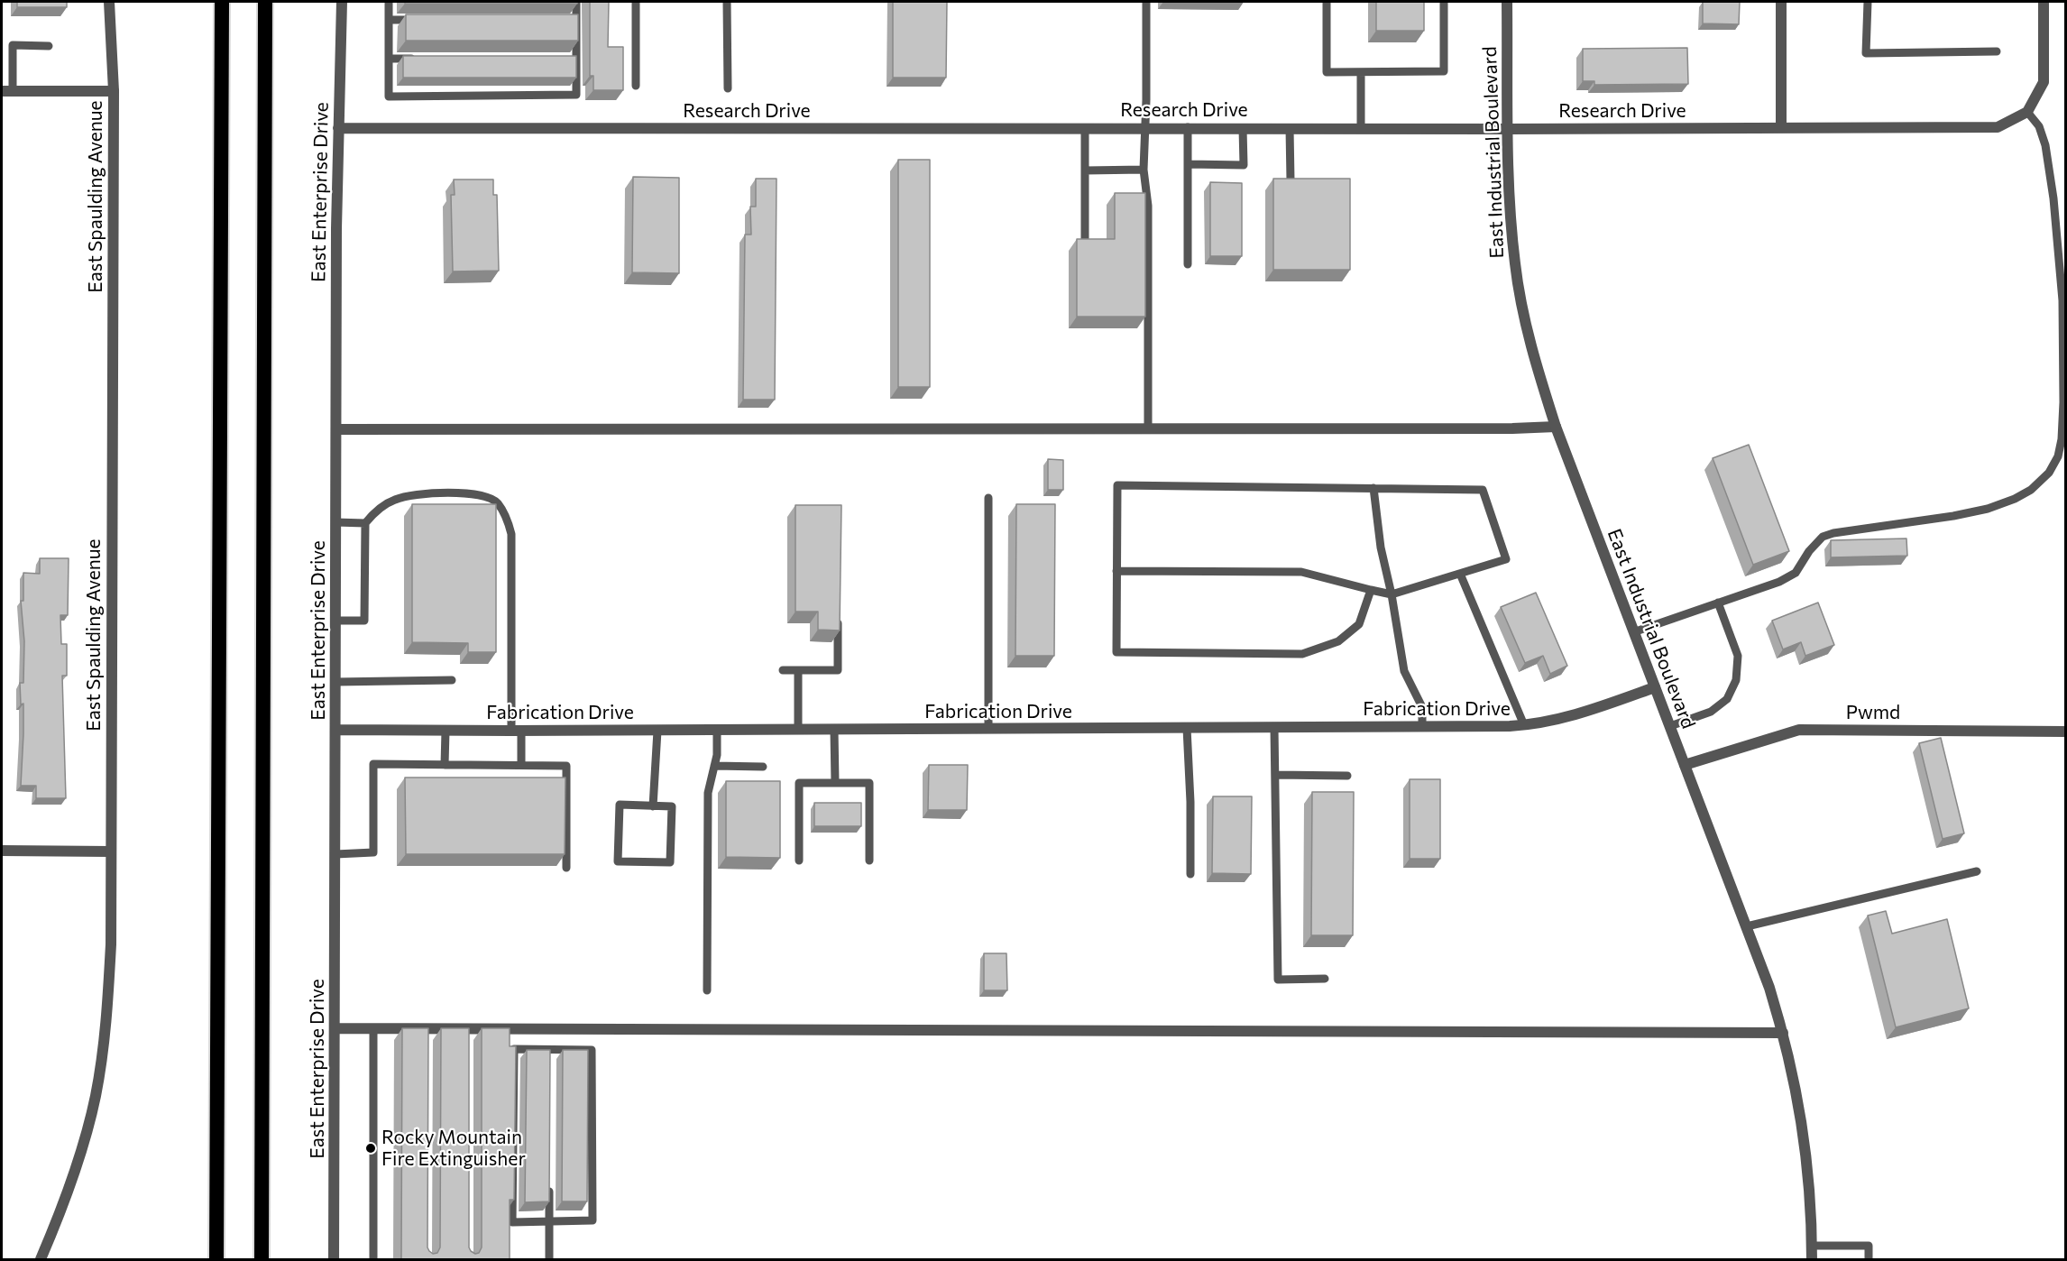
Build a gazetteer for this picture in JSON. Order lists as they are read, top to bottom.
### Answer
{
  "streets": {
    "street": [
      "Research Drive",
      "East Industrial Boulevard",
      "East Enterprise Drive",
      "East Spaulding Avenue",
      "Fabrication Drive",
      "Pwmd"
    ]
  },
  "crossings": [
    ["Research Drive", "East Industrial Boulevard"],
    ["Research Drive", "East Enterprise Drive"],
    ["East Industrial Boulevard", "Fabrication Drive"],
    ["East Industrial Boulevard", "Pwmd"],
    ["East Enterprise Drive", "Fabrication Drive"]
  ],
  "places": ["Rocky Mountain Fire Extinguisher"]
}
